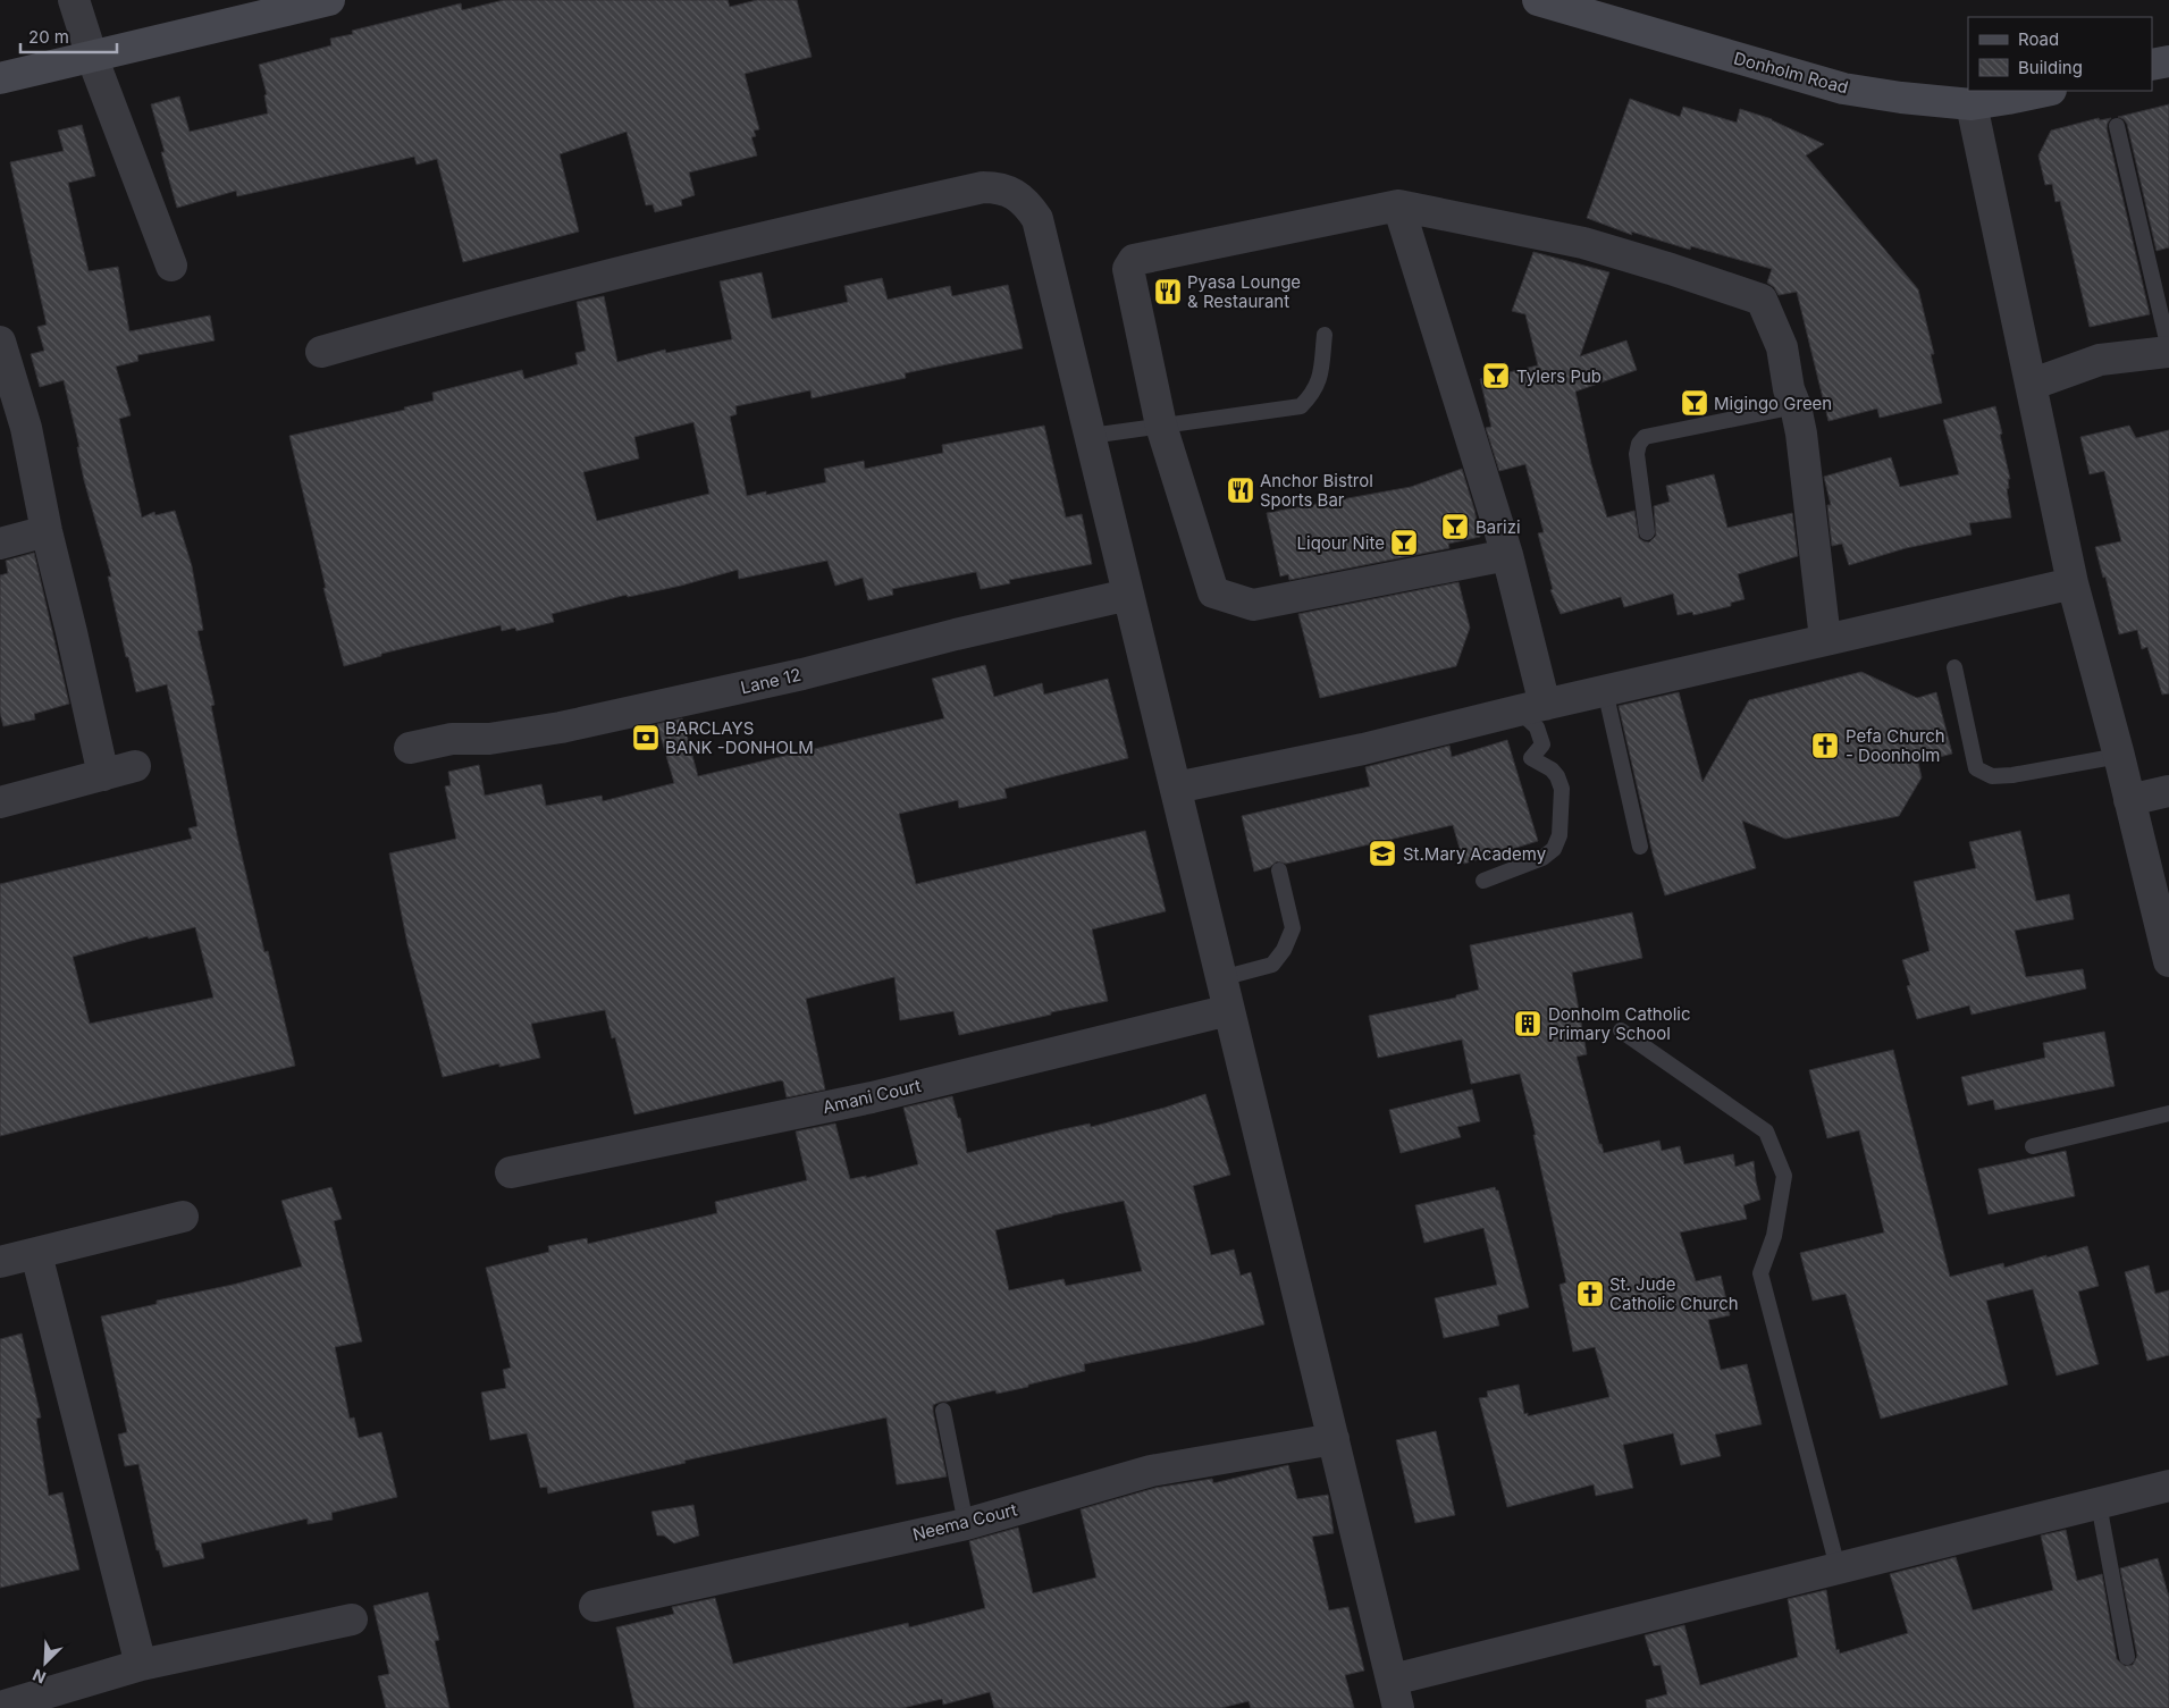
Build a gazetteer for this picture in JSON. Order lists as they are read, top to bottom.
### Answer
{
  "streets": {
    "main road": ["Donholm Road"],
    "street": ["Lane 12", "Amani Court", "Neema Court"]
  },
  "places": {
    "restaurant": ["Pyasa Lounge & Restaurant", "Anchor Bistrol Sports Bar"],
    "bar": [
      "Tylers Pub",
      "Migingo Green",
      "Barizi",
      "Liqour Nite"
    ],
    "bank": ["BARCLAYS BANK -DONHOLM"],
    "church": ["Pefa Church - Doonholm", "St. Jude Catholic Church"],
    "school or university": ["St.Mary Academy"],
    "building": ["Donholm Catholic Primary School"]
  },
  "legend": ["Road", "Building"],
  "scale_bar": "20 m",
  "north": "bottom left"
}
